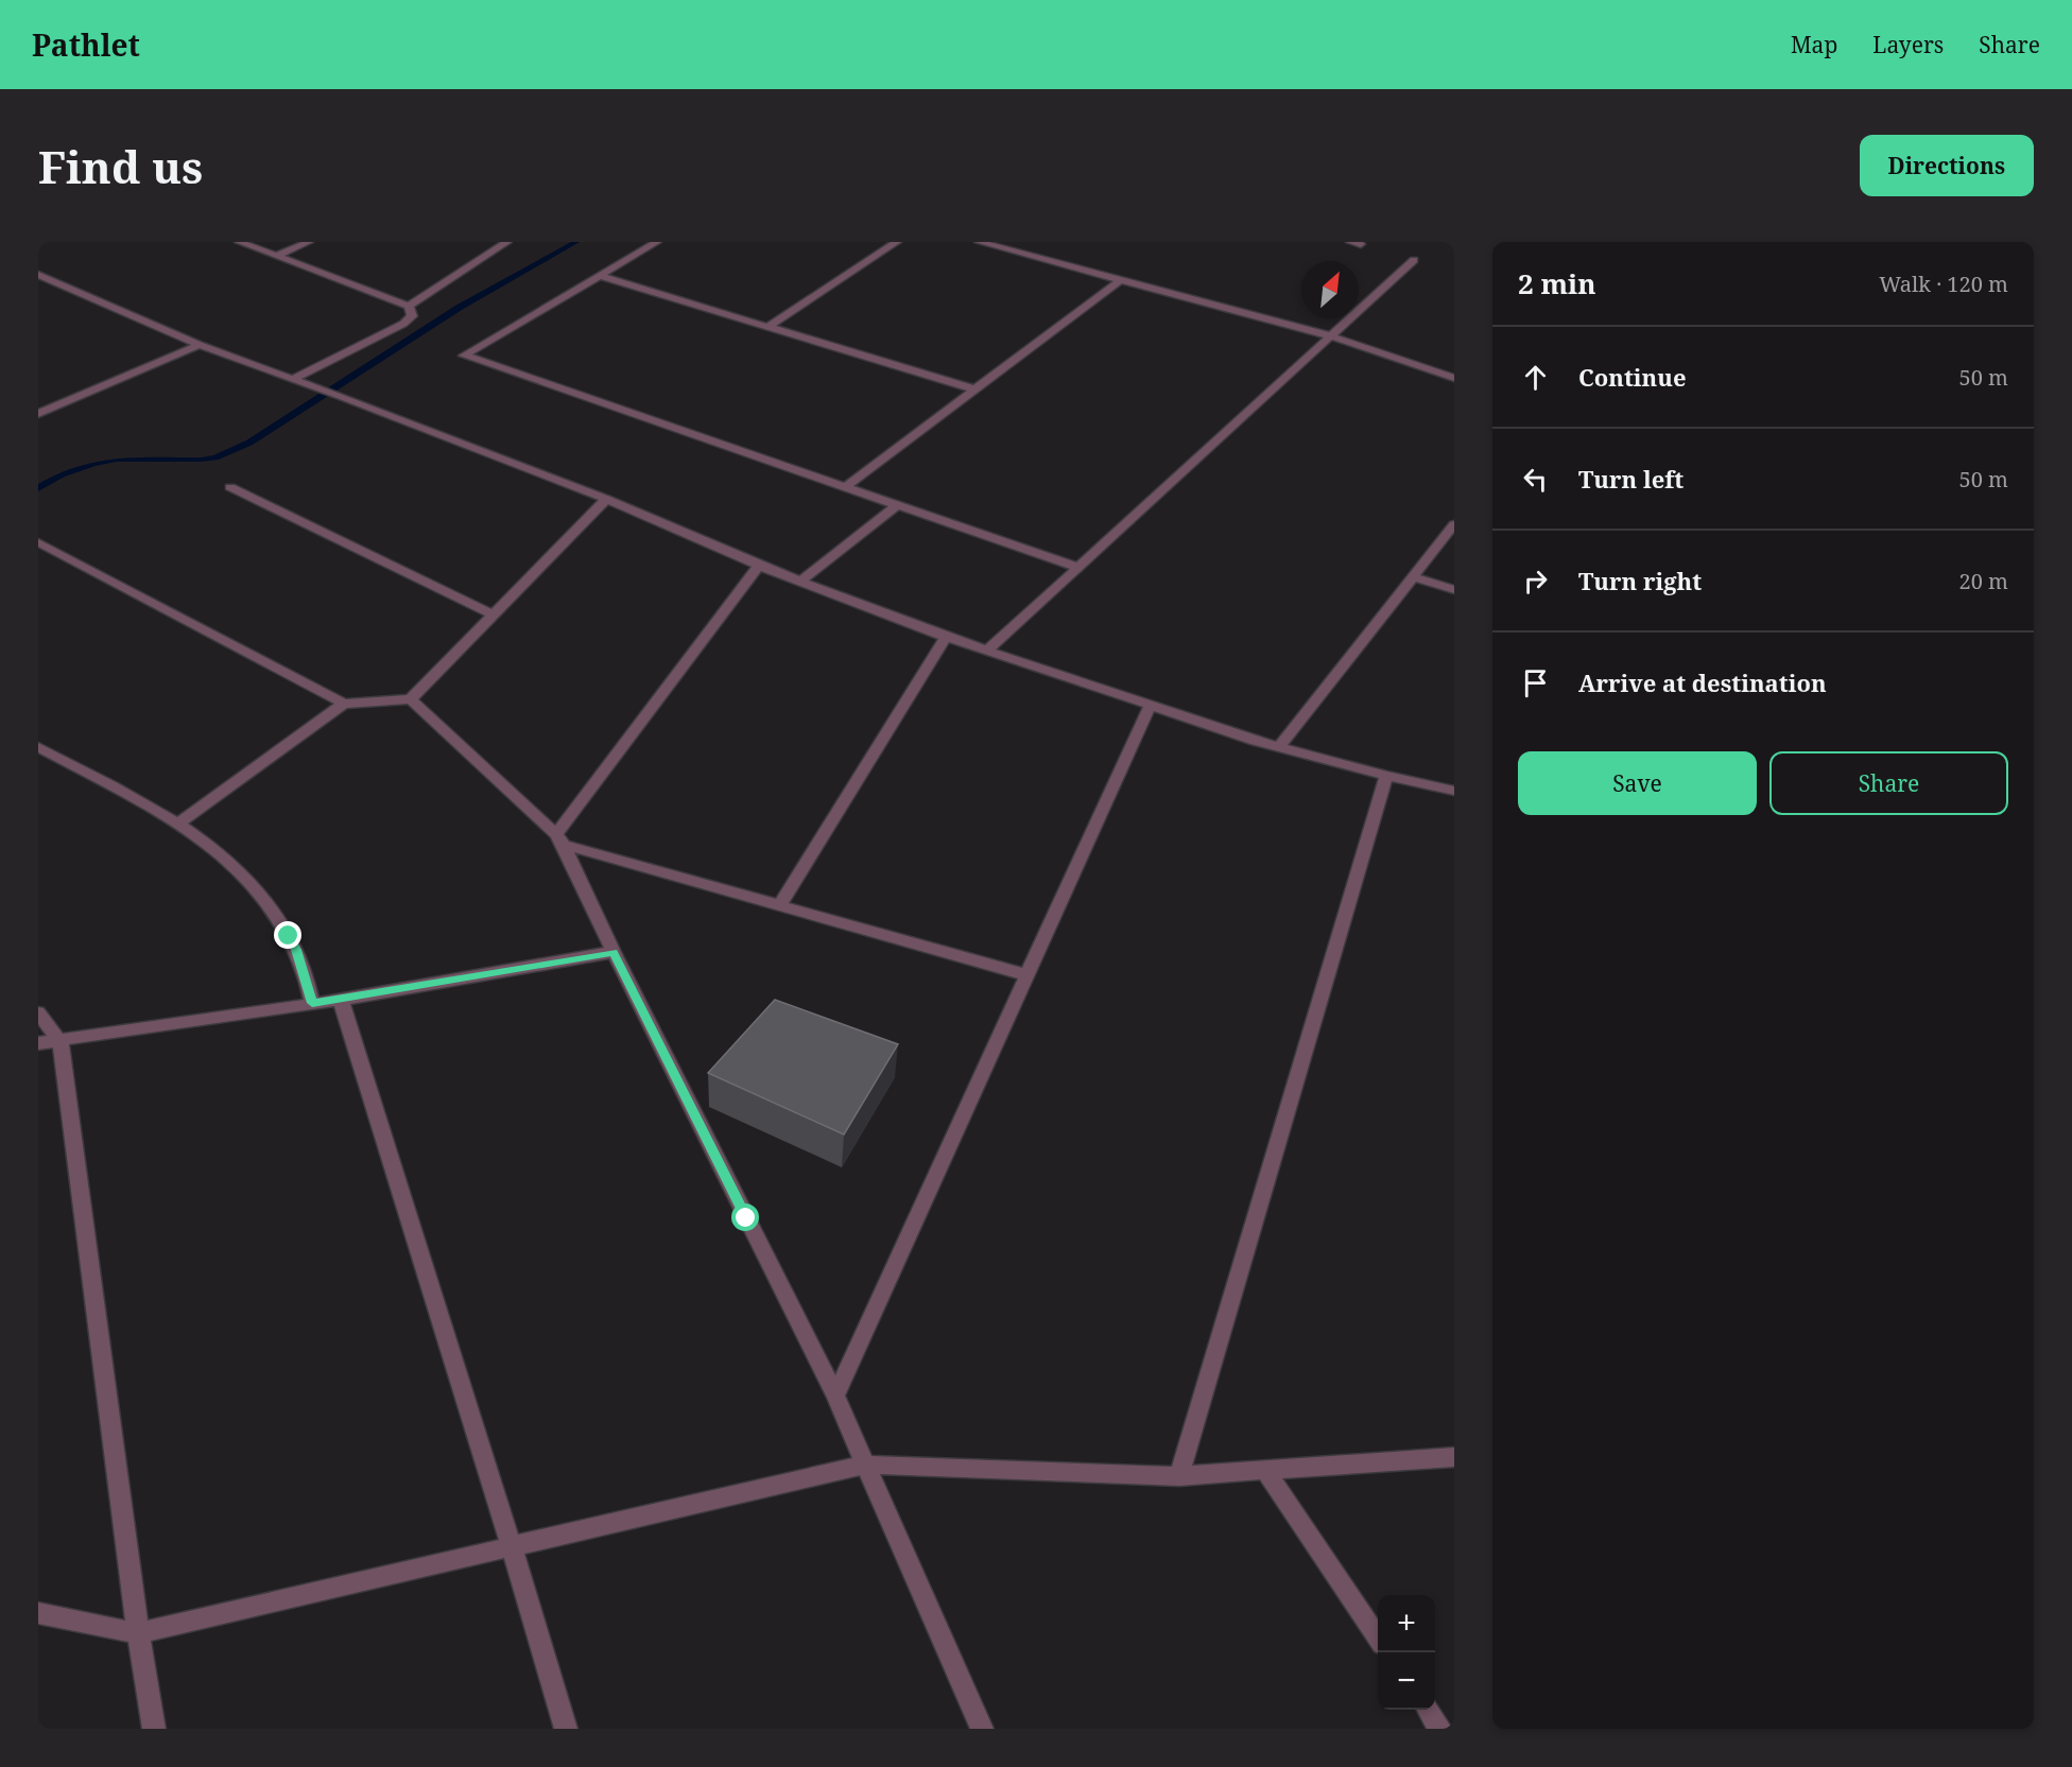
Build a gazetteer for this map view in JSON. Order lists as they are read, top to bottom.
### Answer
{
  "north": "top right",
  "page": {
    "header": "Pathlet",
    "nav": ["Map", "Layers", "Share"],
    "buttons": [
      "Directions",
      ["Save", "Share"]
    ],
    "title": "Find us",
    "heading": ["2 min", "Walk · 120 m"],
    "list": [
      ["Continue", "50 m"],
      ["Turn left", "50 m"],
      ["Turn right", "20 m"],
      "Arrive at destination"
    ],
    "map_buttons": ["+", "−"]
  }
}
